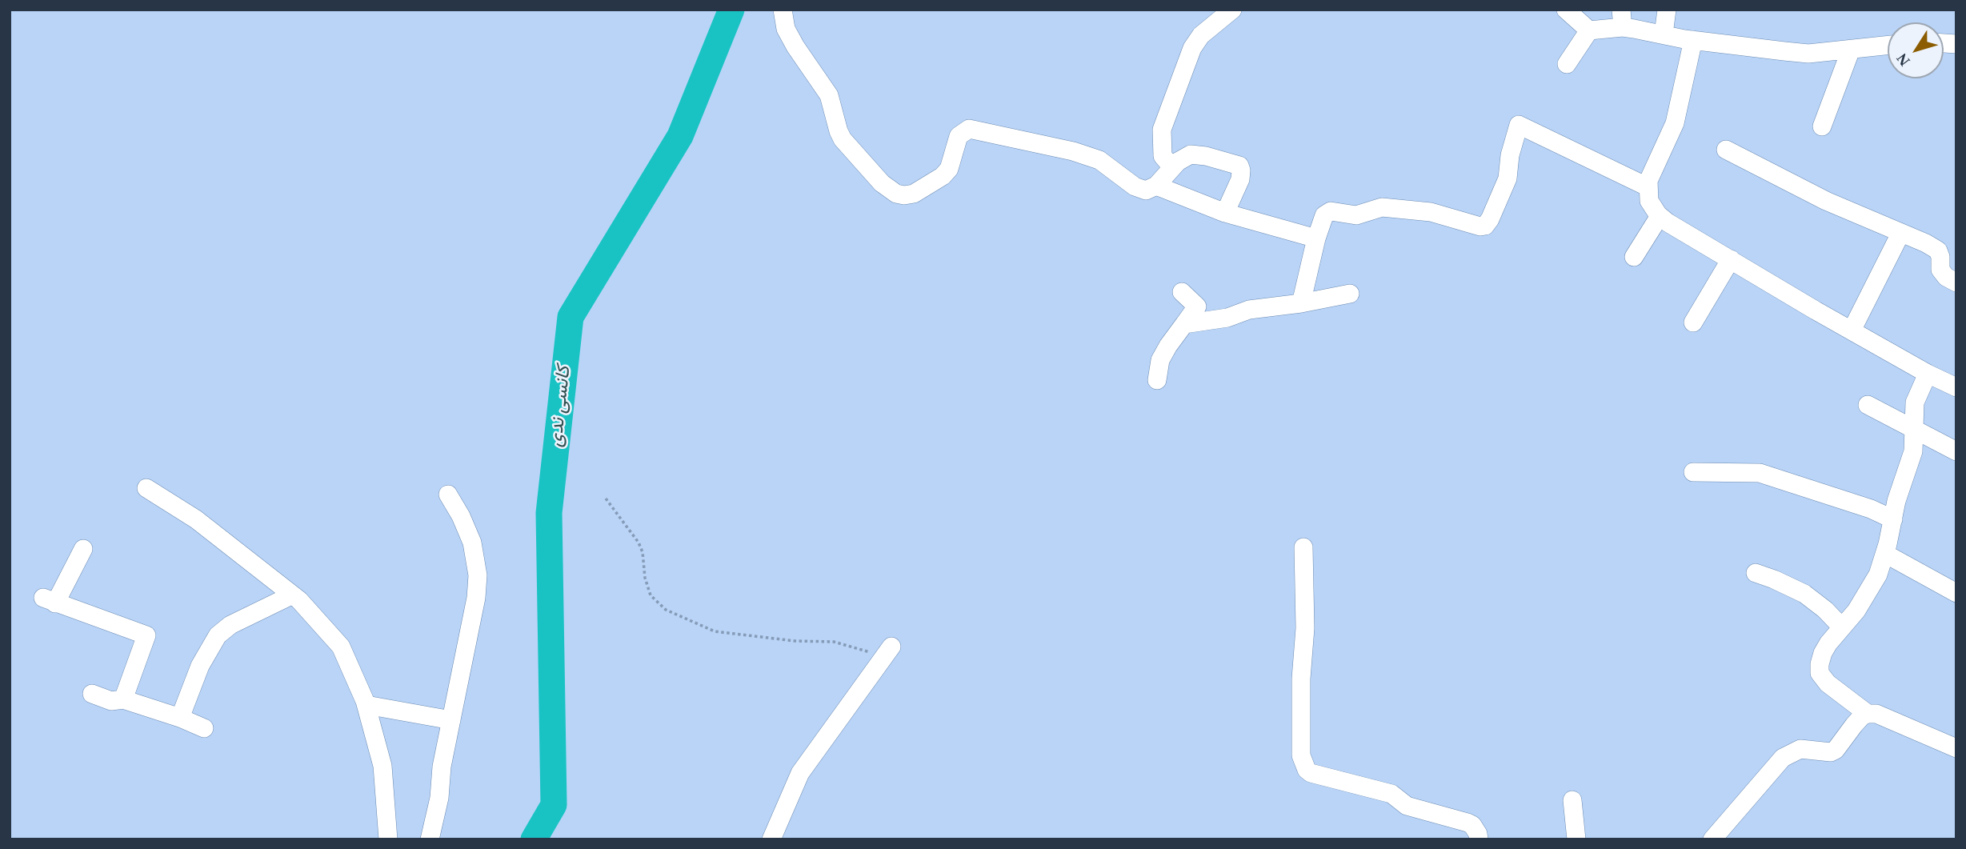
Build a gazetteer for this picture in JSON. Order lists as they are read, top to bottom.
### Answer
{
  "water": ["کانسی ندی"],
  "north": "bottom left"
}
